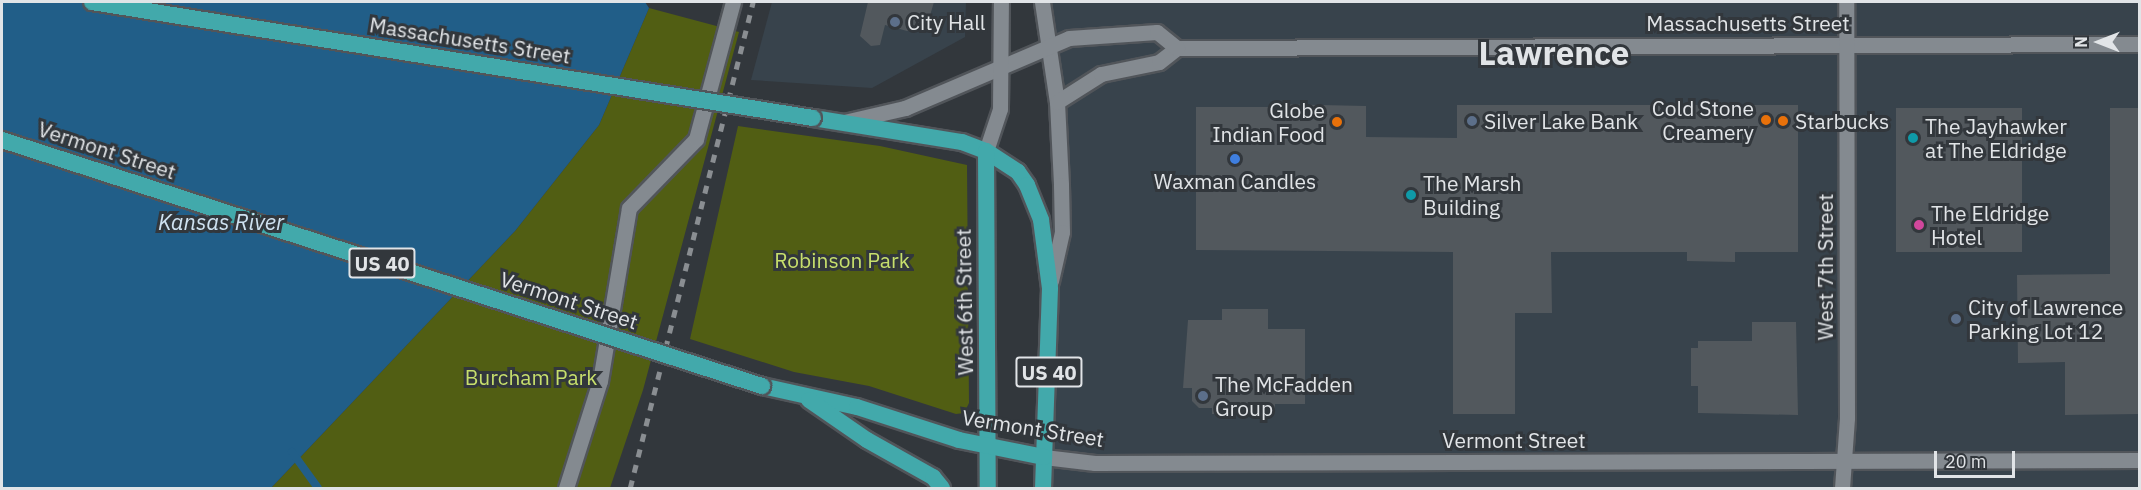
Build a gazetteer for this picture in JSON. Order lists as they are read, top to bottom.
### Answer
{
  "streets": {
    "highway": [
      "Massachusetts Street",
      "Vermont Street",
      "US 40",
      "West 6th Street"
    ],
    "street": ["West 7th Street"]
  },
  "crossings": [
    ["Massachusetts Street", "US 40"],
    ["Massachusetts Street", "West 7th Street"],
    ["Massachusetts Street", "West 6th Street"],
    ["Vermont Street", "US 40"],
    ["Vermont Street", "West 7th Street"],
    ["Vermont Street", "West 6th Street"],
    ["US 40", "West 6th Street"]
  ],
  "districts": ["Lawrence"],
  "water": ["Kansas River"],
  "parks": ["Robinson Park", "Burcham Park"],
  "places": [
    "City Hall",
    "Cold Stone Creamery",
    "Silver Lake Bank",
    "Starbucks",
    "Globe Indian Food",
    "The Jayhawker at The Eldridge",
    "Waxman Candles",
    "The Marsh Building",
    "The Eldridge Hotel",
    "City of Lawrence Parking Lot 12",
    "The McFadden Group"
  ],
  "scale_bar": "20 m",
  "north": "left"
}
